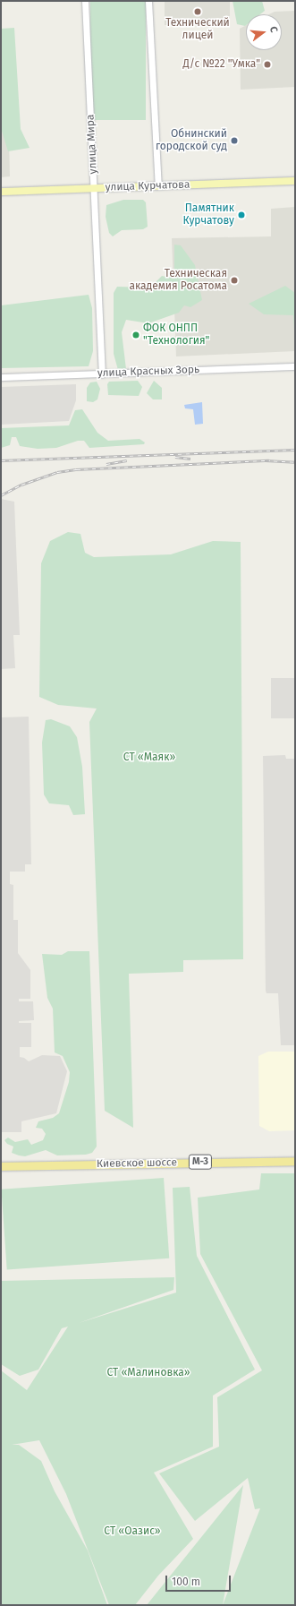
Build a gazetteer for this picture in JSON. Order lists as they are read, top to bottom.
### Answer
{
  "streets": {
    "highway": ["М-3", "Киевское шоссе"],
    "main road": ["улица Курчатова"],
    "street": ["улица Мира", "улица Красных Зорь"]
  },
  "crossings": [
    ["улица Мира", "улица Курчатова"],
    ["улица Мира", "улица Красных Зорь"]
  ],
  "parks": ["СТ «Маяк»", "СТ «Малиновка»", "СТ «Оазис»"],
  "places": [
    "Технический лицей",
    "Д/с №22 \"Умка\"",
    "Обнинский городской суд",
    "Памятник Курчатову",
    "Техническая академия Росатома",
    "ФОК ОНПП \"Технология\""
  ],
  "scale_bar": "100 m",
  "north": "right"
}
